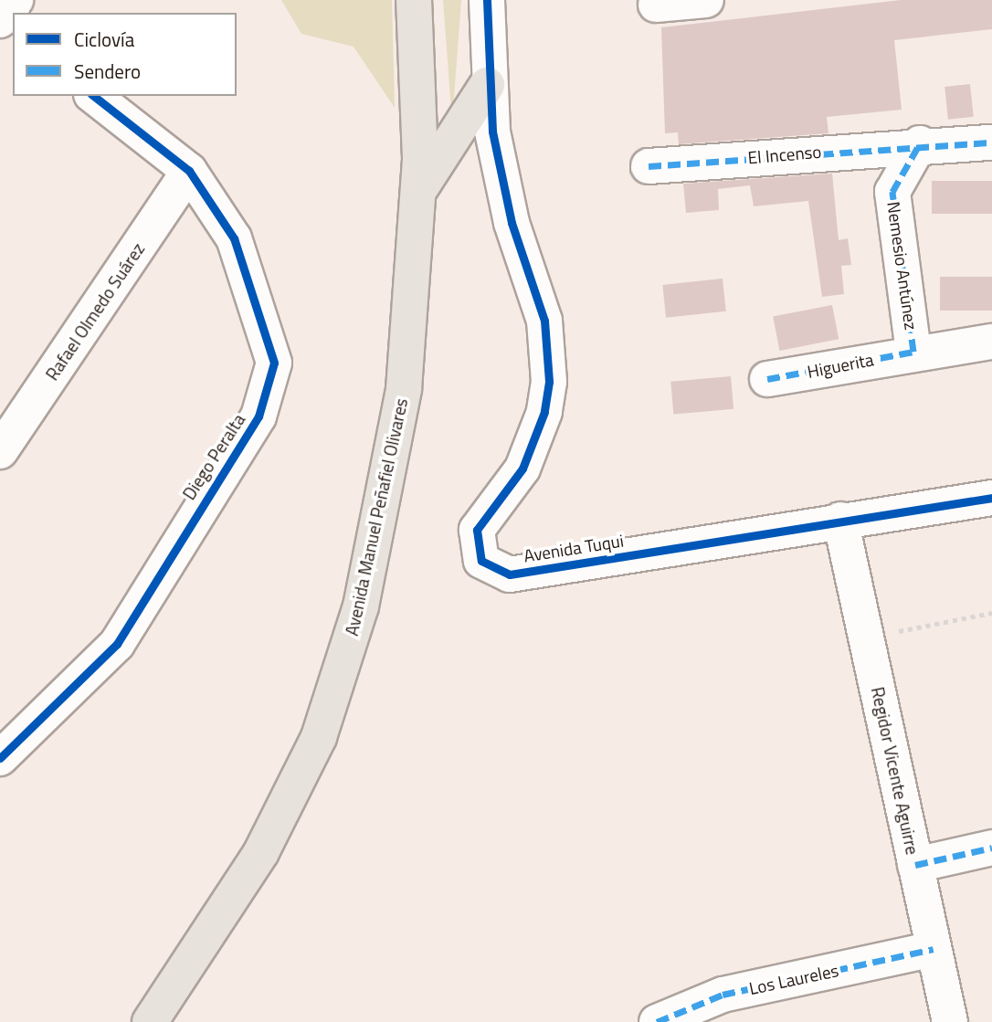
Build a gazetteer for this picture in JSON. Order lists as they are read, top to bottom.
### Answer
{
  "streets": {
    "main road": ["Avenida Manuel Peñafiel Olivares"],
    "street": [
      "El Incenso",
      "Nemesio Antúnez",
      "Rafael Olmedo Suárez",
      "Higuerita",
      "Diego Peralta",
      "Avenida Tuqui",
      "Regidor Vicente Aguirre",
      "Los Laureles"
    ]
  },
  "crossings": [
    ["El Incenso", "Nemesio Antúnez"],
    ["Nemesio Antúnez", "Higuerita"],
    ["Rafael Olmedo Suárez", "Diego Peralta"],
    ["Avenida Tuqui", "Regidor Vicente Aguirre"],
    ["Regidor Vicente Aguirre", "Los Laureles"]
  ],
  "legend": ["Ciclovía", "Sendero"]
}
